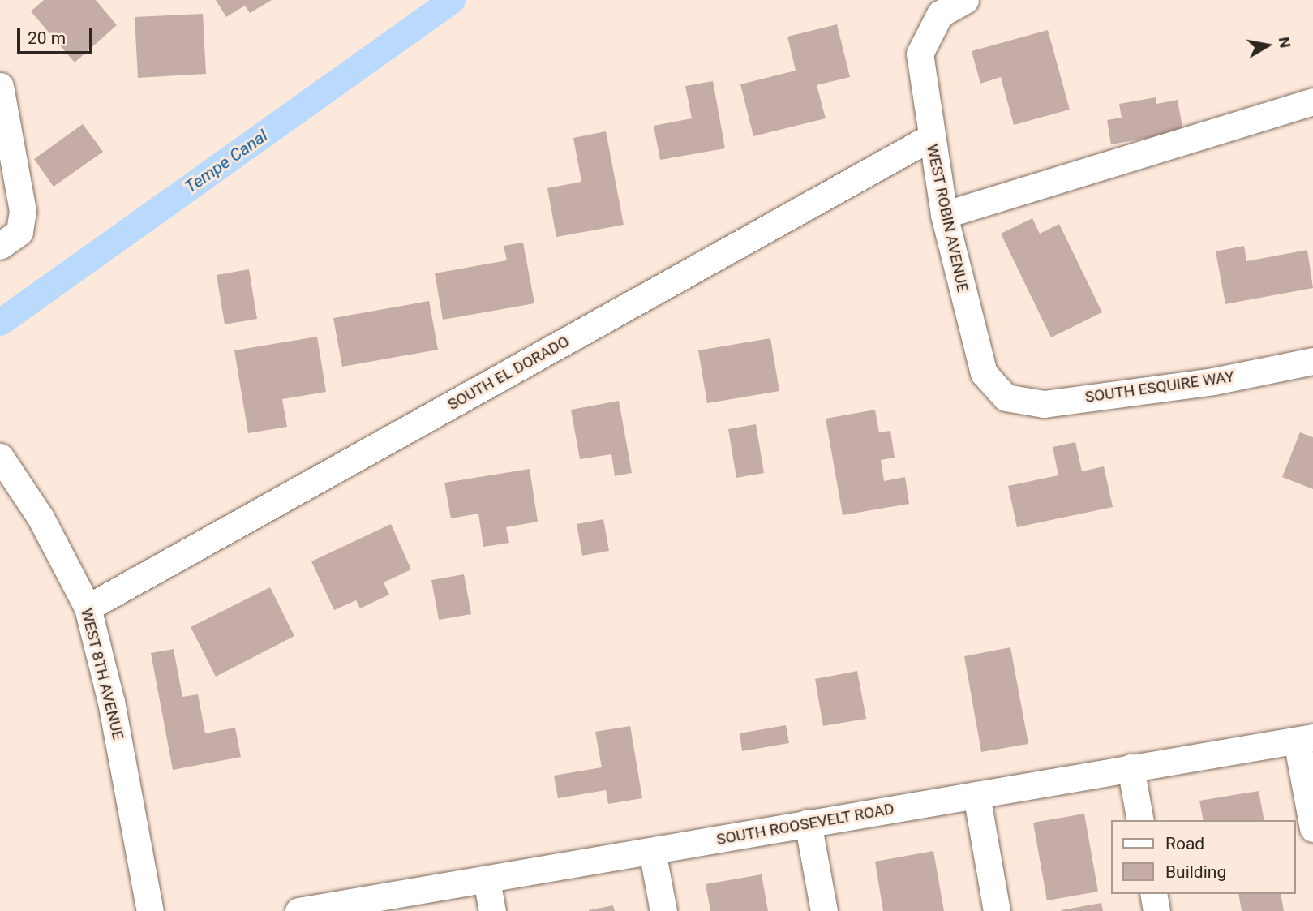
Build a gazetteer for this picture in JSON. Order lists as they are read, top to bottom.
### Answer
{
  "streets": {
    "street": [
      "WEST ROBIN AVENUE",
      "SOUTH EL DORADO",
      "SOUTH ESQUIRE WAY",
      "WEST 8TH AVENUE",
      "SOUTH ROOSEVELT ROAD"
    ]
  },
  "crossings": [
    ["WEST ROBIN AVENUE", "SOUTH EL DORADO"],
    ["WEST ROBIN AVENUE", "SOUTH ESQUIRE WAY"],
    ["SOUTH EL DORADO", "WEST 8TH AVENUE"]
  ],
  "water": ["Tempe Canal"],
  "legend": ["Road", "Building"],
  "scale_bar": "20 m",
  "north": "right"
}
